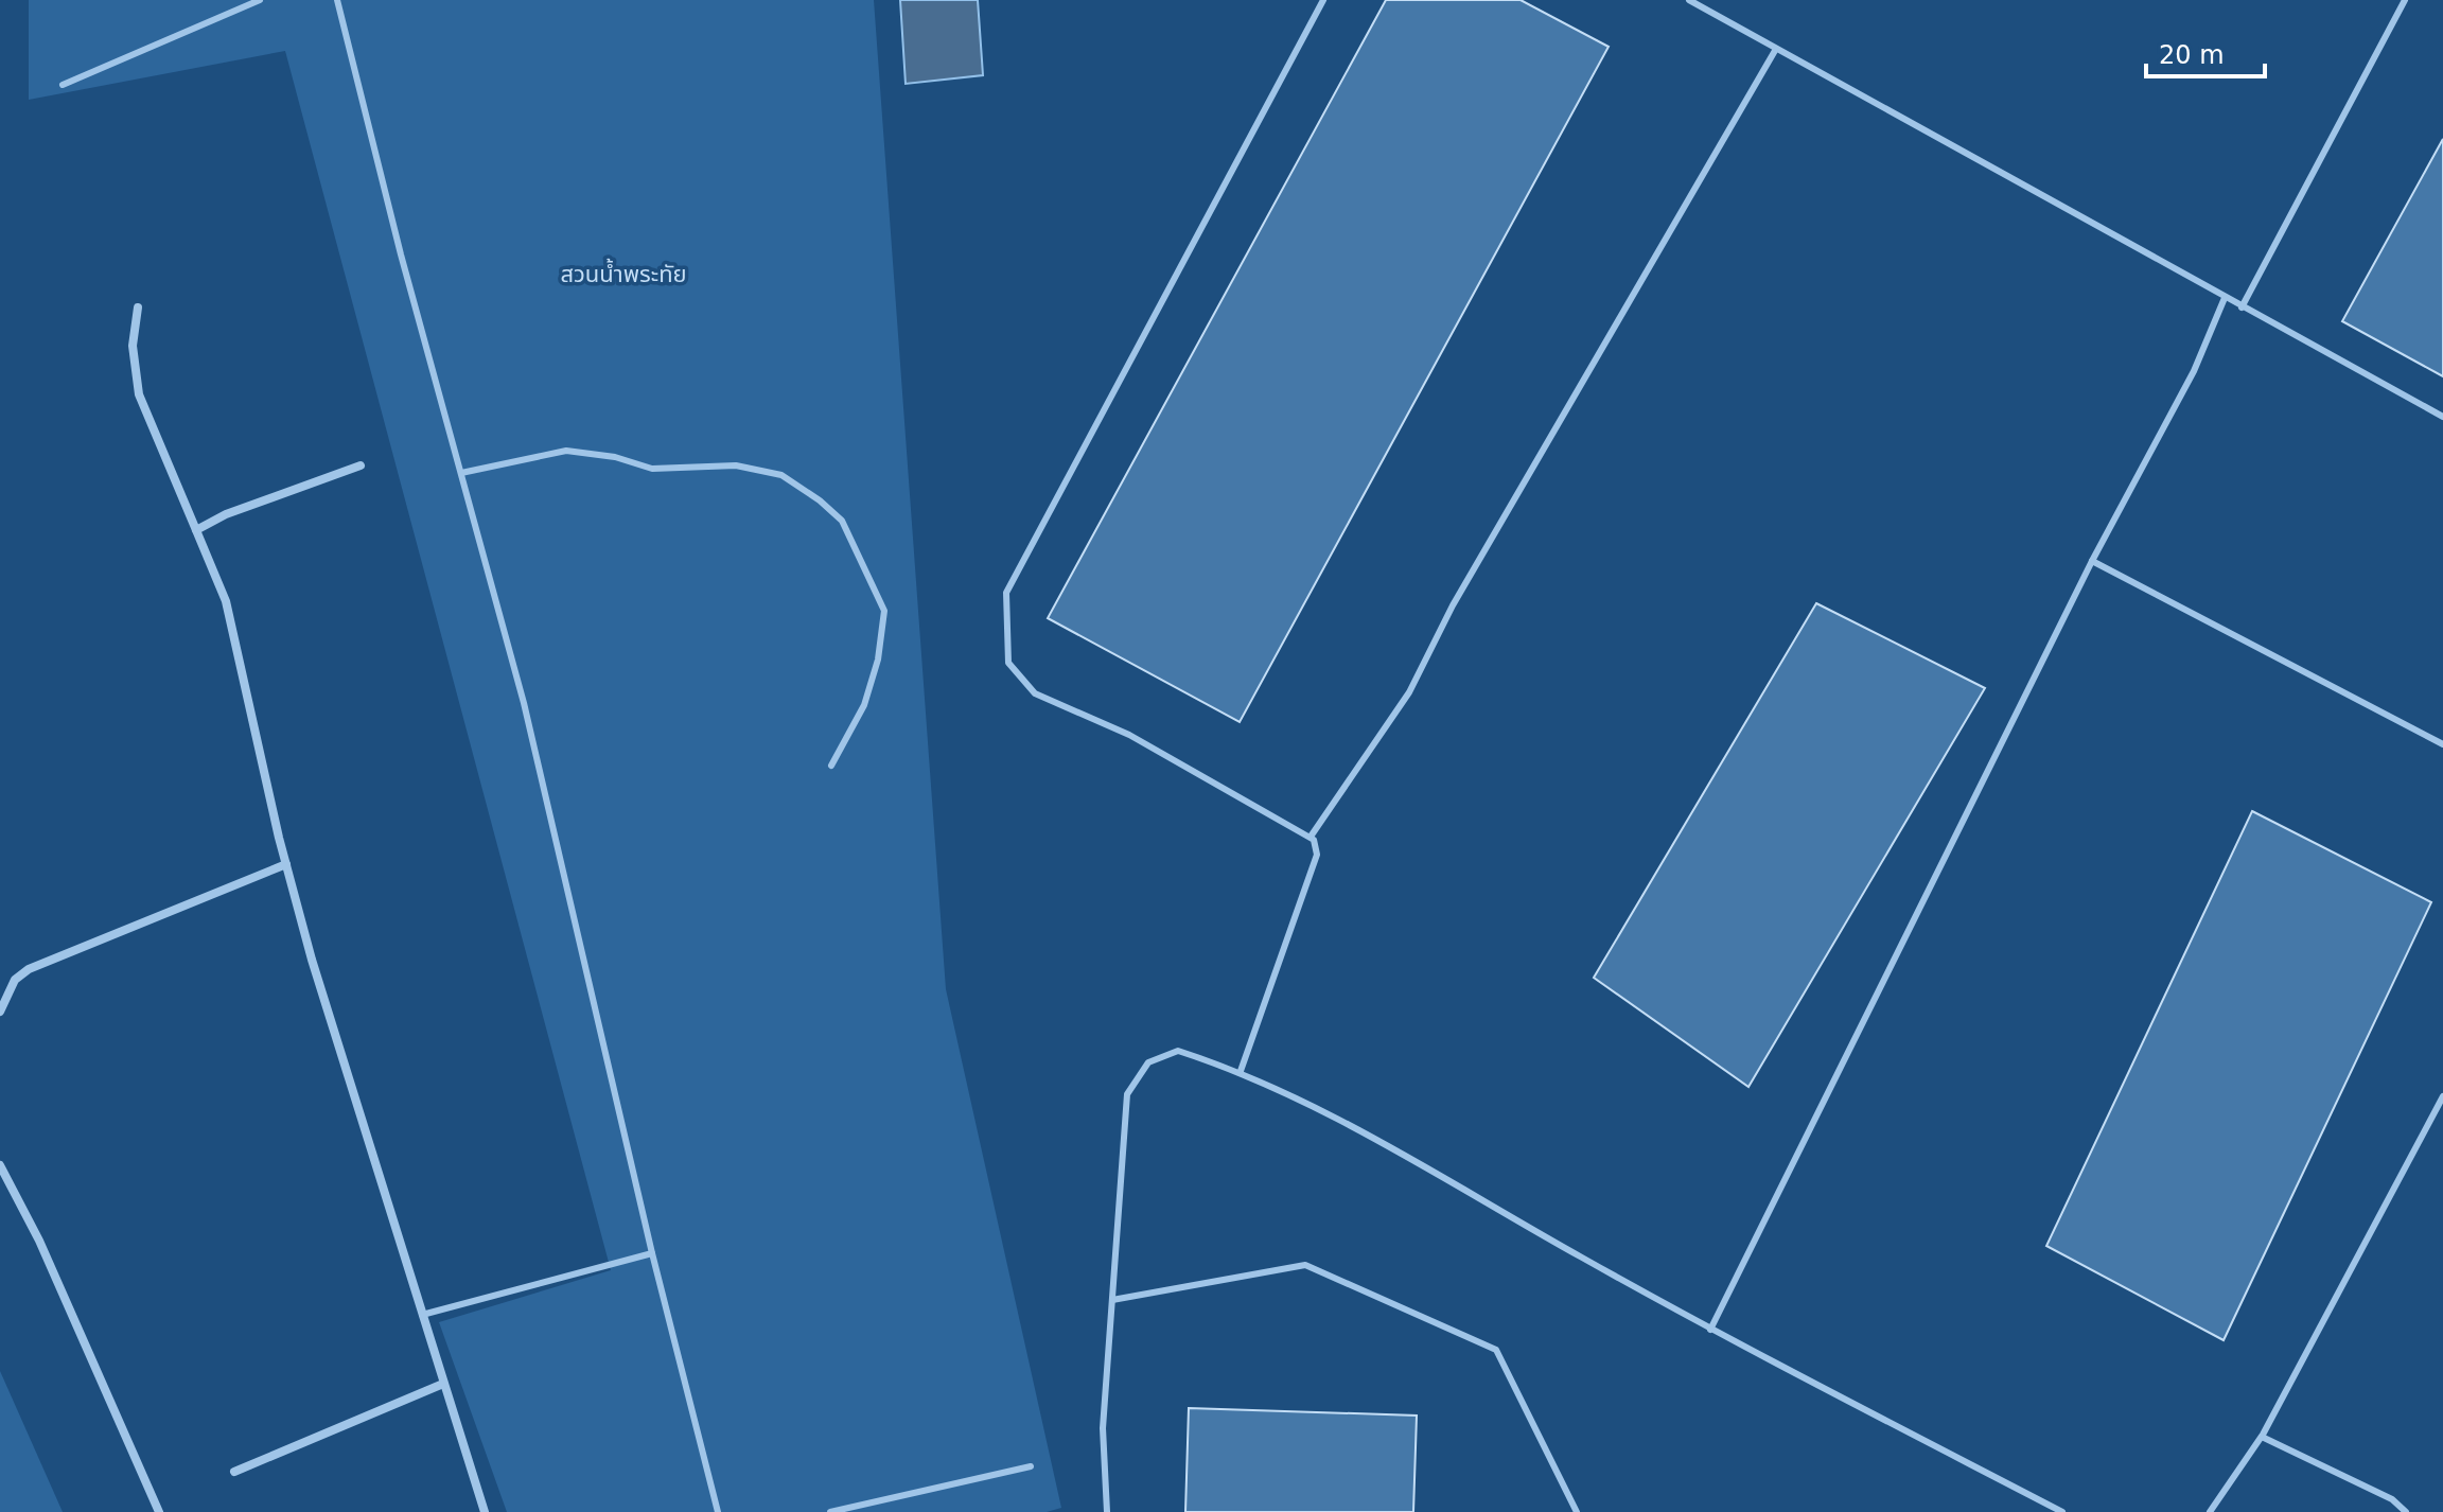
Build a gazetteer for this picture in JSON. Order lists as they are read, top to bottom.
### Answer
{
  "parks": ["สวนน้ำพระทัย"],
  "scale_bar": "20 m"
}
